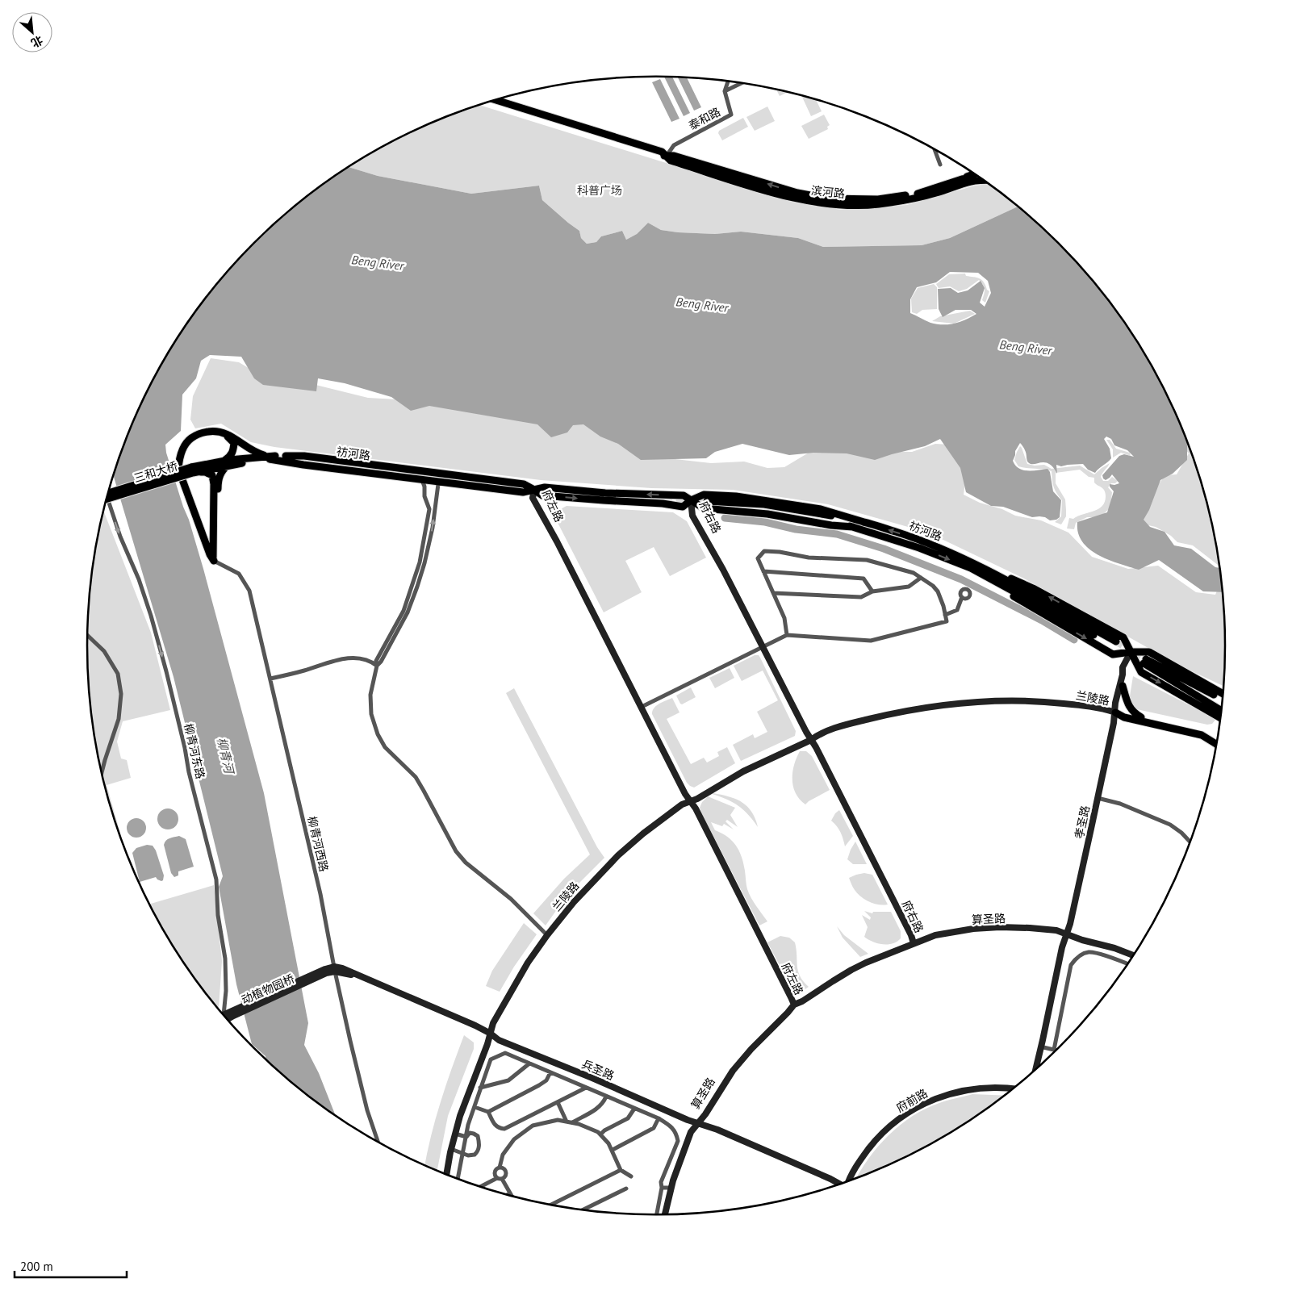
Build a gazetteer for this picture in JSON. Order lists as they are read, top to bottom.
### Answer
{
  "streets": {
    "main road": [
      "滨河路",
      "祊河路",
      "三和大桥",
      "府左路",
      "府右路",
      "兰陵路",
      "孝圣路",
      "算圣路",
      "动植物园桥",
      "兵圣路",
      "府前路"
    ],
    "street": ["泰和路", "柳青河东路", "柳青河西路"]
  },
  "crossings": [
    ["泰和路", "滨河路"],
    ["祊河路", "三和大桥"],
    ["府左路", "兰陵路"],
    ["府左路", "算圣路"],
    ["府右路", "兰陵路"],
    ["府右路", "算圣路"],
    ["兰陵路", "孝圣路"],
    ["兰陵路", "兵圣路"],
    ["孝圣路", "算圣路"],
    ["柳青河西路", "动植物园桥"],
    ["柳青河西路", "兵圣路"],
    ["算圣路", "兵圣路"],
    ["动植物园桥", "兵圣路"]
  ],
  "one_way": ["柳青河东路"],
  "water": ["Beng River", "柳青河"],
  "parks": ["科普广场"],
  "scale_bar": "200 m",
  "north": "bottom right"
}
